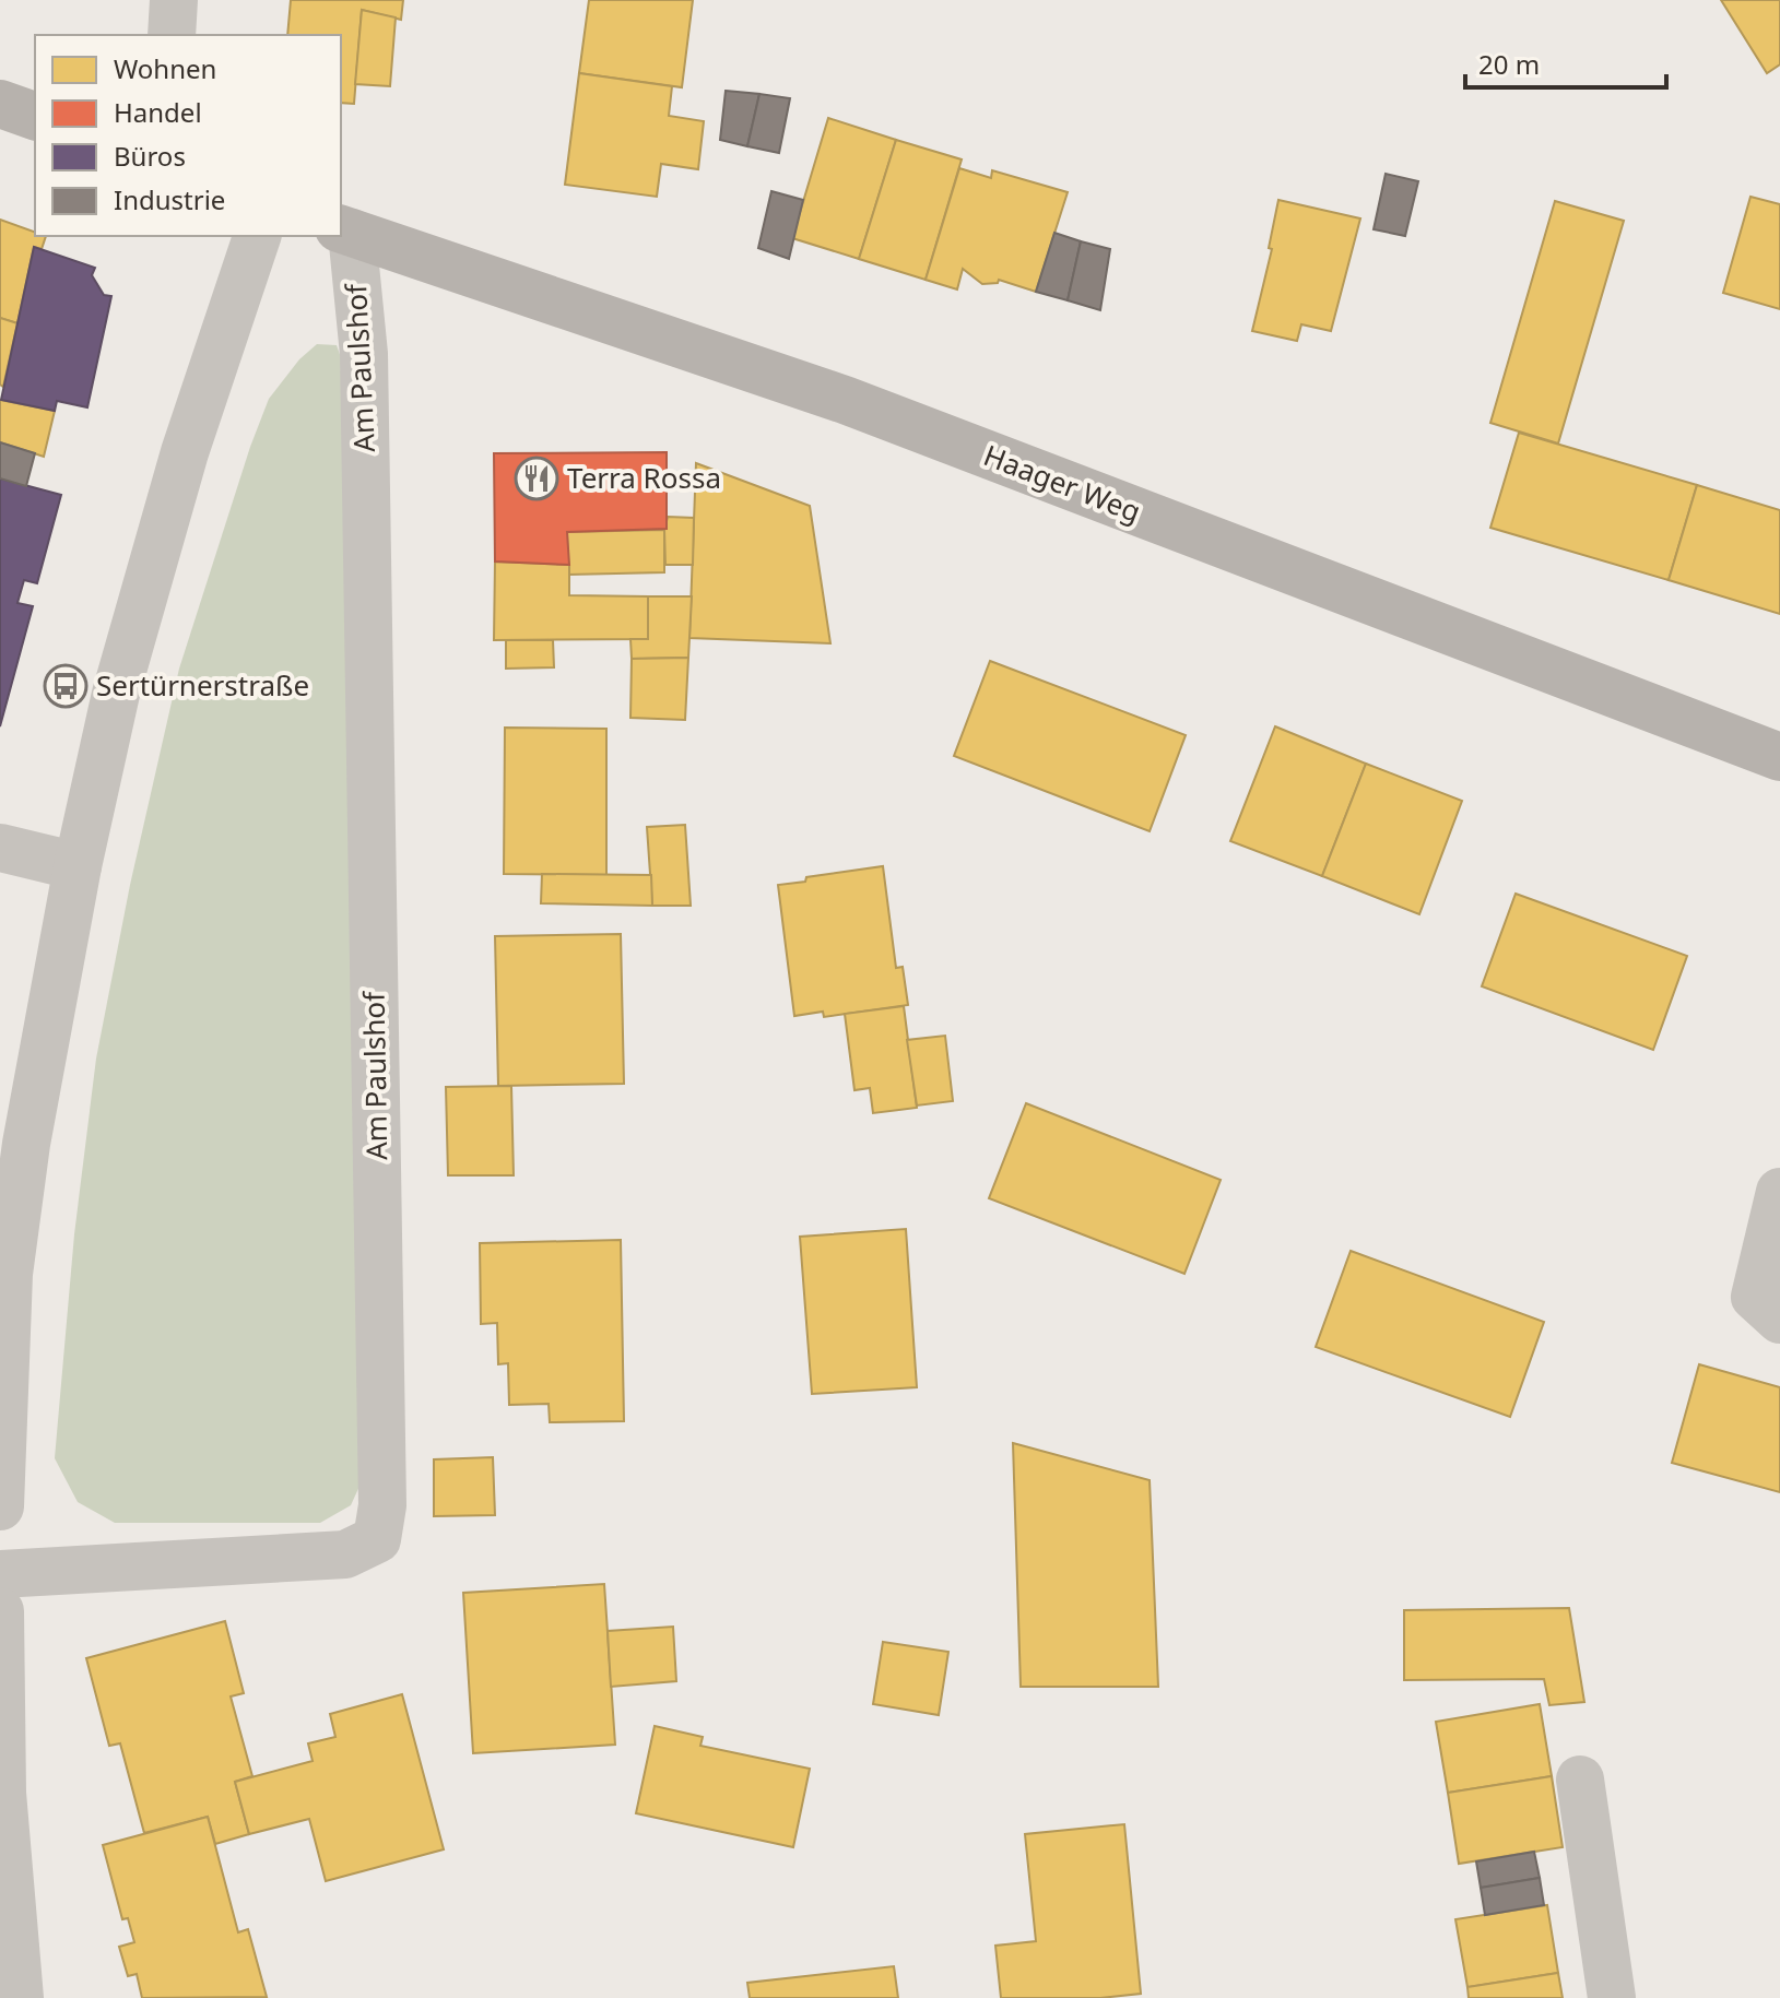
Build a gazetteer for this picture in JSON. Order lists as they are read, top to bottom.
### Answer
{
  "streets": {
    "street": ["Am Paulshof", "Haager Weg"]
  },
  "crossings": [
    ["Am Paulshof", "Haager Weg"]
  ],
  "places": {
    "restaurant": ["Terra Rossa"],
    "bus stop": ["Sertürnerstraße"]
  },
  "legend": [
    "Wohnen",
    "Handel",
    "Büros",
    "Industrie"
  ],
  "scale_bar": "20 m"
}
